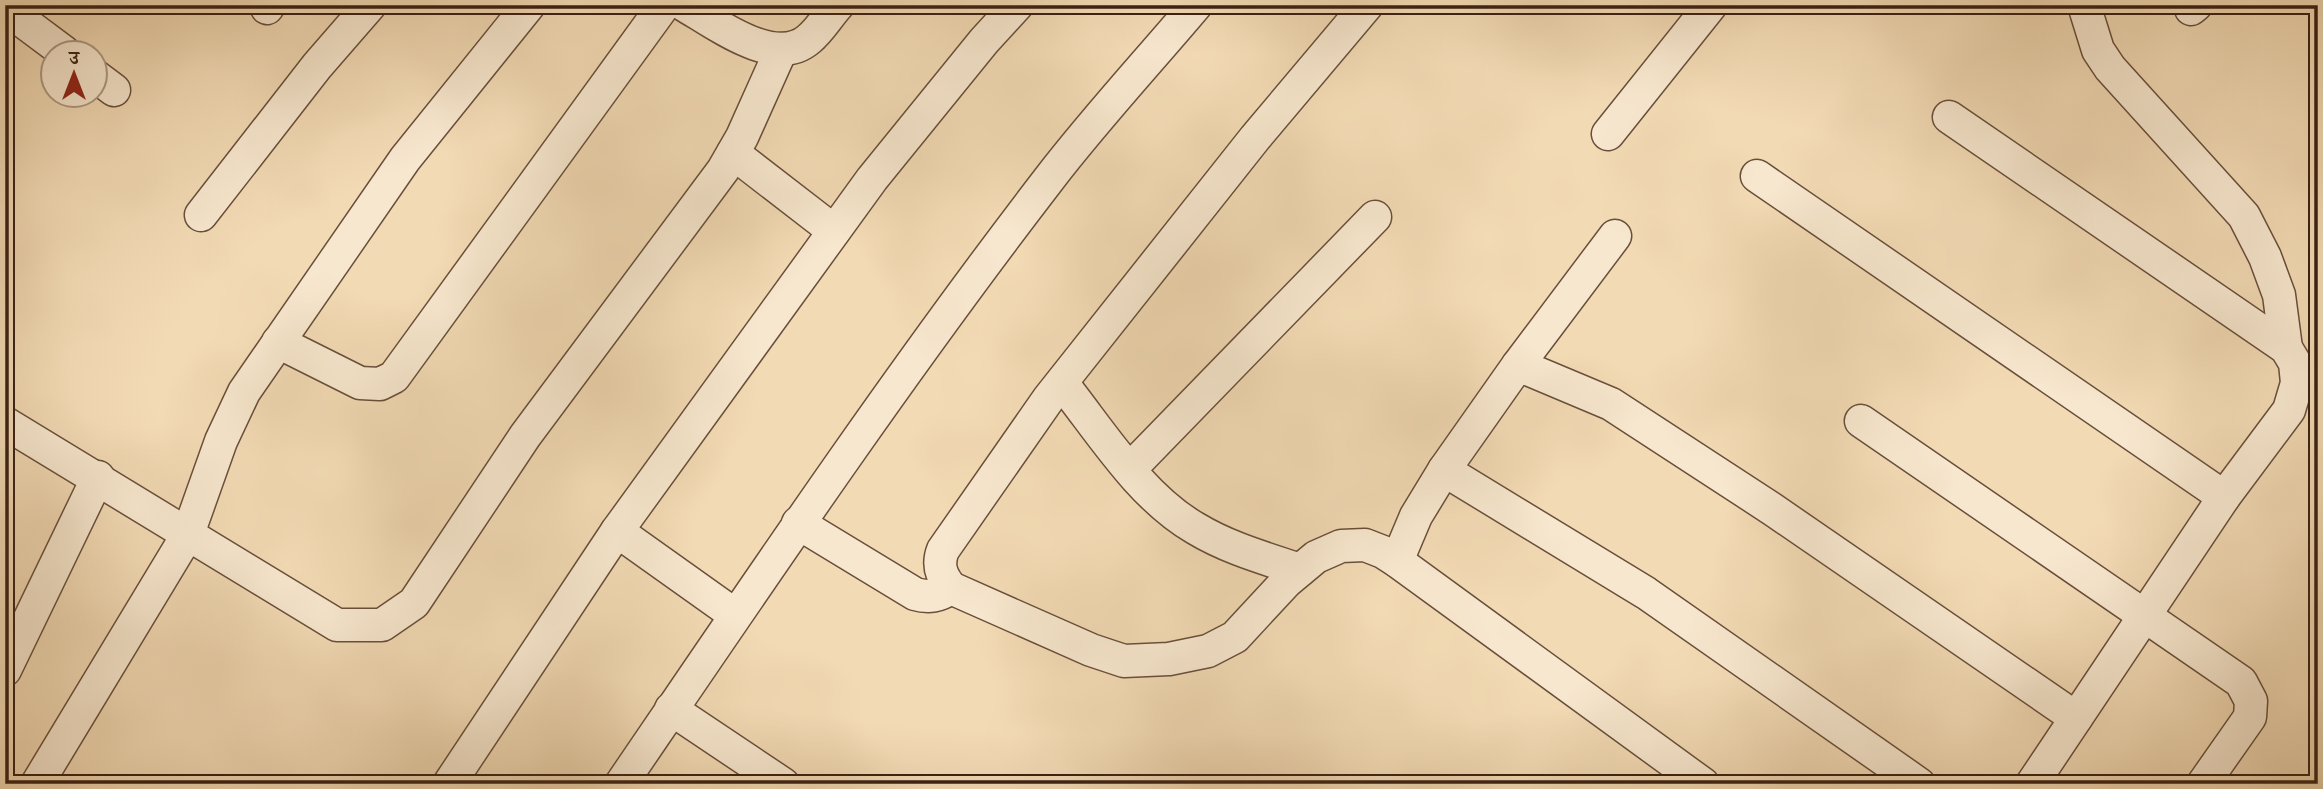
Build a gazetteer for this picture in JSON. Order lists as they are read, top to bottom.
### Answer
{
  "north": "top"
}
